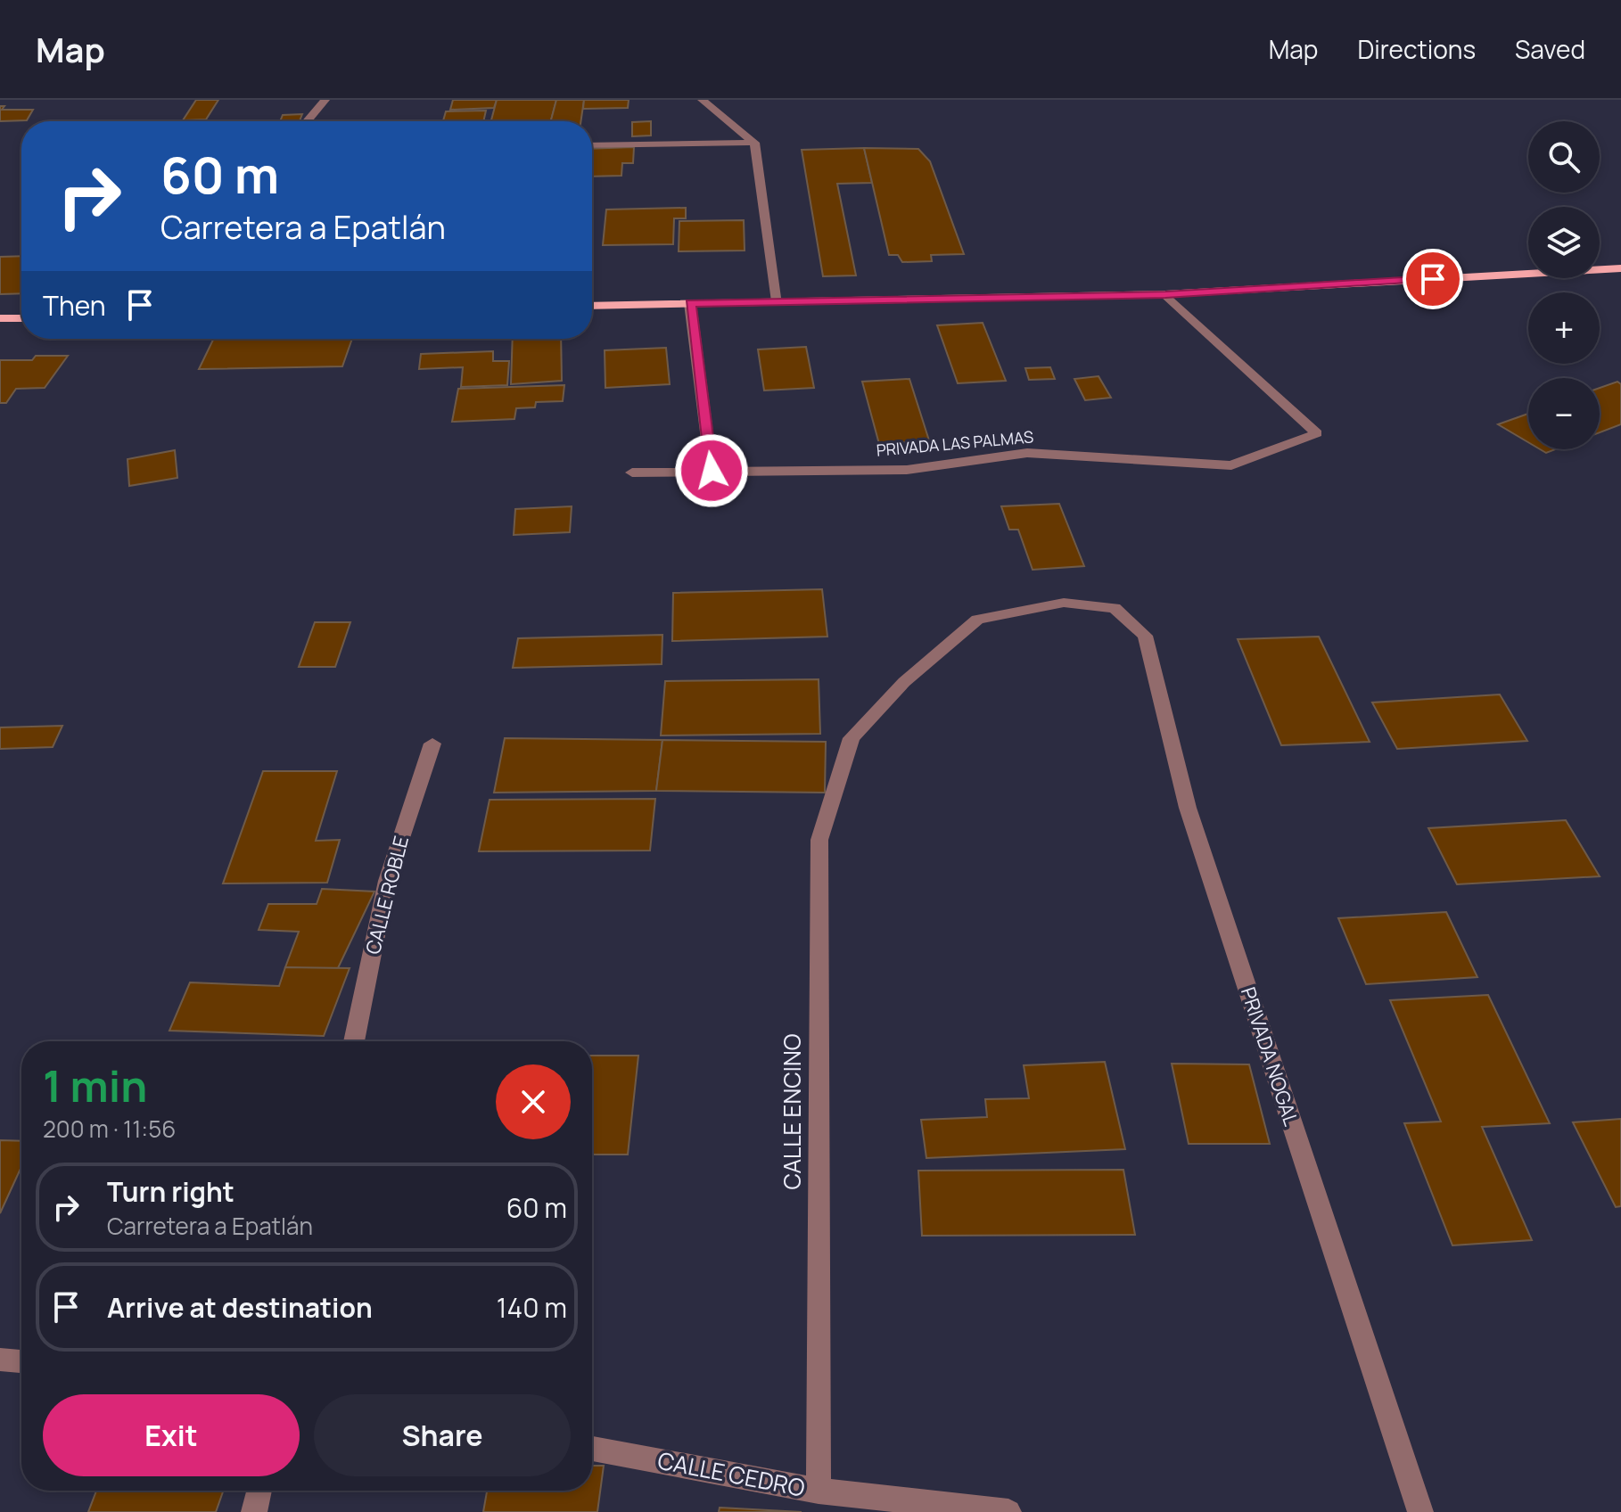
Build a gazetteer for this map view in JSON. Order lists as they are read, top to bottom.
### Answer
{
  "streets": {
    "street": [
      "PRIVADA LAS PALMAS",
      "CALLE ROBLE",
      "PRIVADA NOGAL",
      "CALLE ENCINO",
      "CALLE CEDRO"
    ]
  },
  "crossings": [
    ["PRIVADA NOGAL", "CALLE ENCINO"],
    ["CALLE ENCINO", "CALLE CEDRO"]
  ],
  "page": {
    "header": "Map",
    "nav": ["Map", "Directions", "Saved"],
    "map_buttons": ["+", "−"],
    "turn": ["60 m", "Carretera a Epatlán"],
    "then": "Then",
    "heading": ["1 min", "200 m · 11:56"],
    "list": [
      {
        "name": "Turn right",
        "note": "Carretera a Epatlán",
        "value": "60 m"
      },
      {
        "name": "Arrive at destination",
        "value": "140 m"
      }
    ],
    "buttons": ["Exit", "Share"]
  }
}
